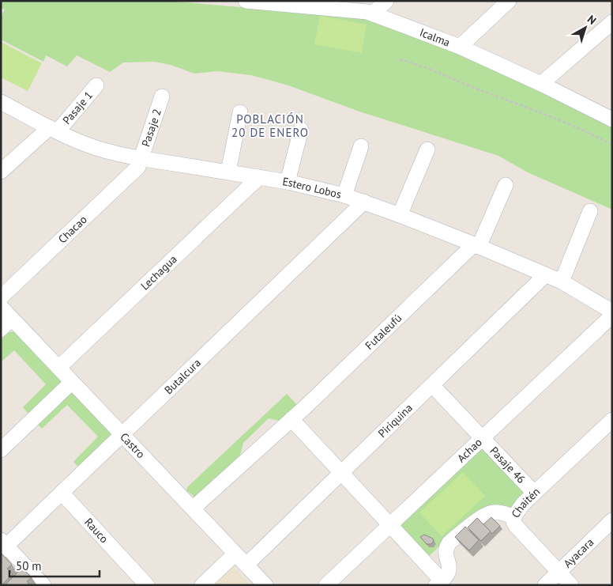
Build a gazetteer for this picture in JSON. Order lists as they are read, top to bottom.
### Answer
{
  "streets": {
    "street": [
      "Icalma",
      "Pasaje 1",
      "Pasaje 2",
      "Estero Lobos",
      "Chacao",
      "Lechagua",
      "Futaleufú",
      "Butalcura",
      "Piriquina",
      "Castro",
      "Achao",
      "Pasaje 46",
      "Chaitén",
      "Rauco",
      "Ayacara"
    ]
  },
  "crossings": [
    ["Pasaje 1", "Estero Lobos"],
    ["Pasaje 2", "Estero Lobos"],
    ["Pasaje 2", "Chacao"],
    ["Estero Lobos", "Chacao"],
    ["Estero Lobos", "Lechagua"],
    ["Estero Lobos", "Futaleufú"],
    ["Estero Lobos", "Butalcura"],
    ["Estero Lobos", "Piriquina"],
    ["Lechagua", "Castro"],
    ["Futaleufú", "Castro"],
    ["Butalcura", "Castro"],
    ["Butalcura", "Rauco"],
    ["Piriquina", "Castro"],
    ["Piriquina", "Pasaje 46"],
    ["Achao", "Pasaje 46"],
    ["Pasaje 46", "Chaitén"]
  ],
  "districts": ["POBLACIÓN 20 DE ENERO"],
  "scale_bar": "50 m",
  "north": "top right"
}
